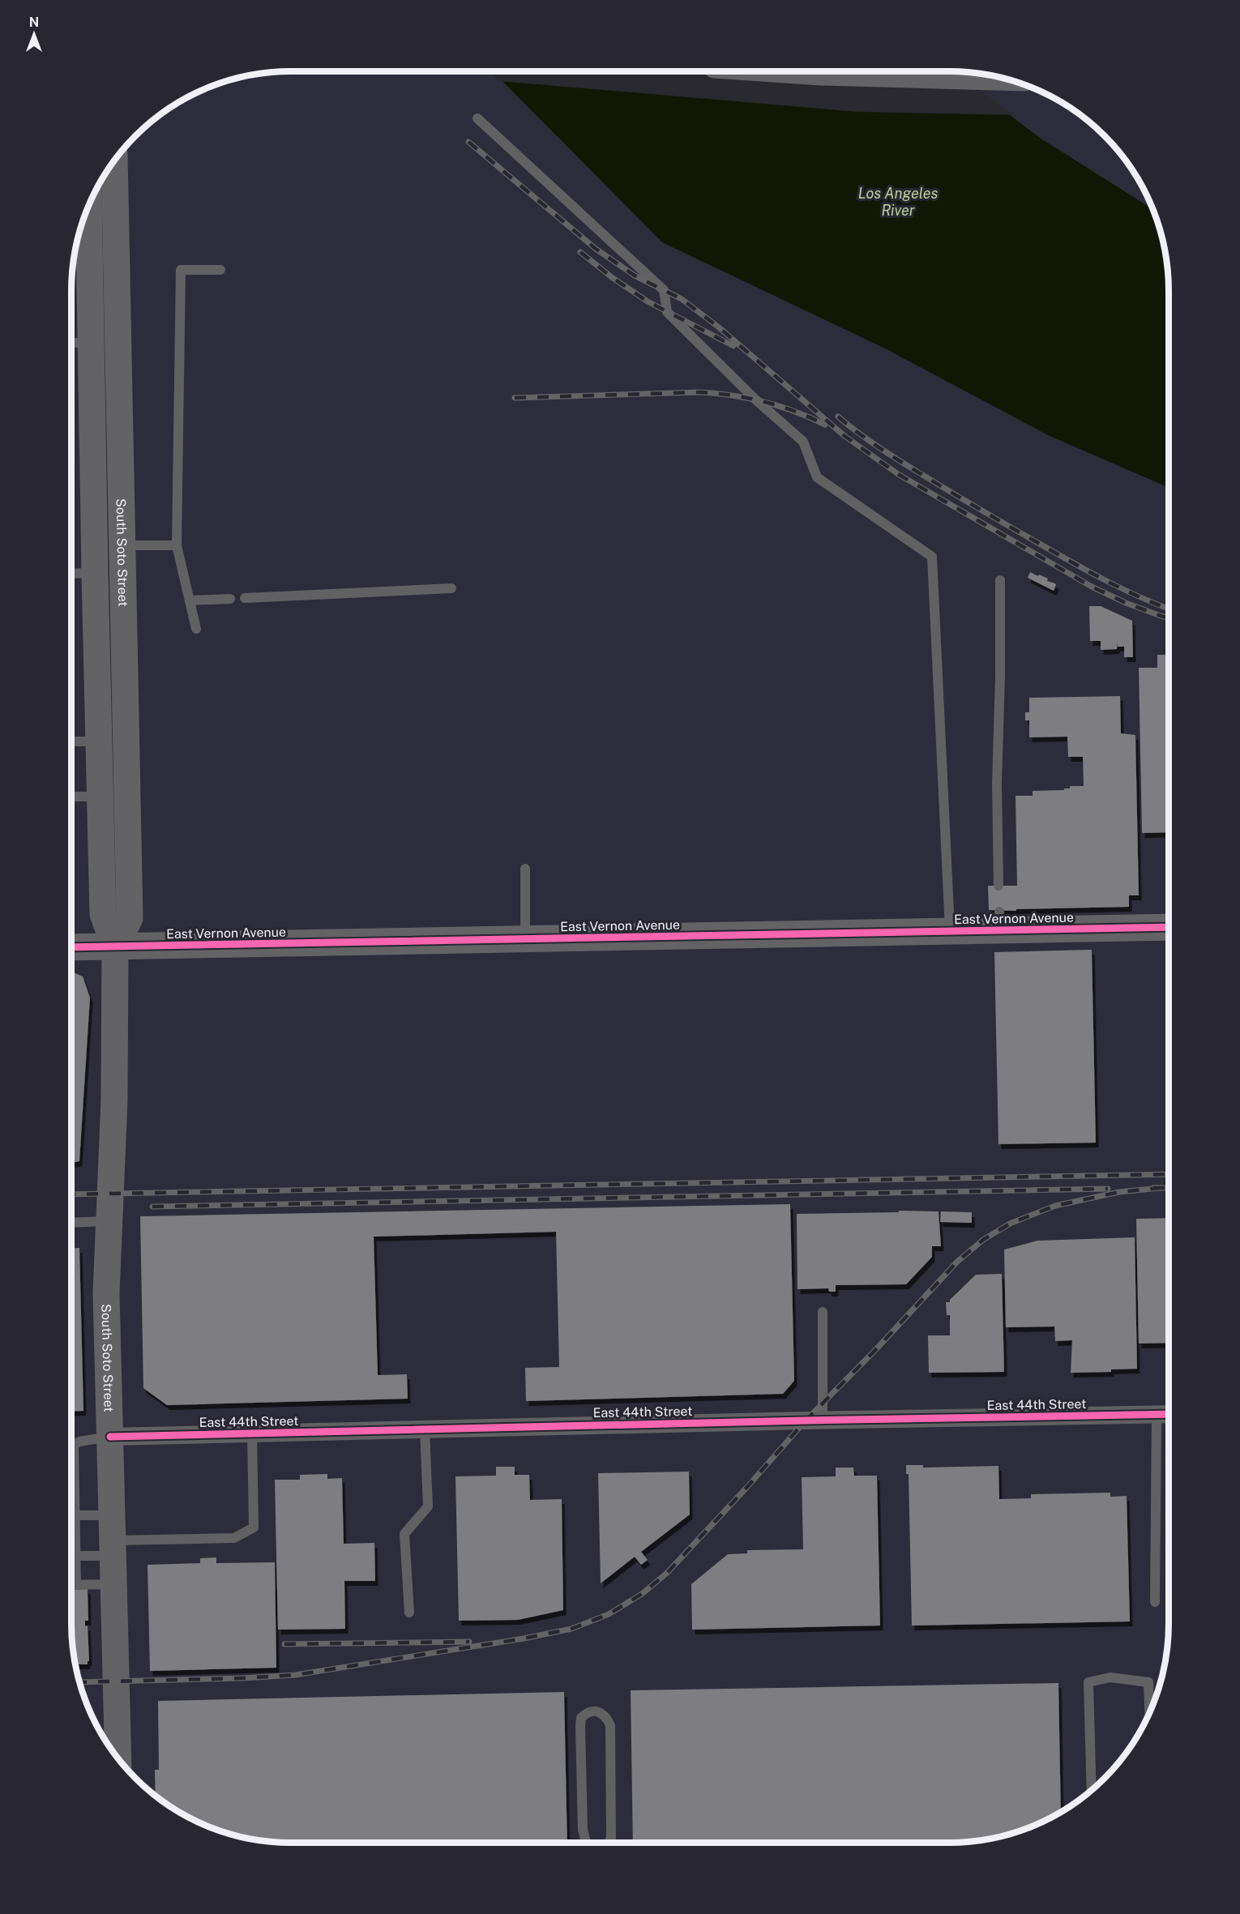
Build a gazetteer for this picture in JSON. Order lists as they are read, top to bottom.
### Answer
{
  "streets": {
    "main road": ["South Soto Street", "East Vernon Avenue"],
    "street": ["East 44th Street"]
  },
  "crossings": [
    ["South Soto Street", "East Vernon Avenue"],
    ["South Soto Street", "East 44th Street"]
  ],
  "water": ["Los Angeles River"],
  "north": "top"
}
